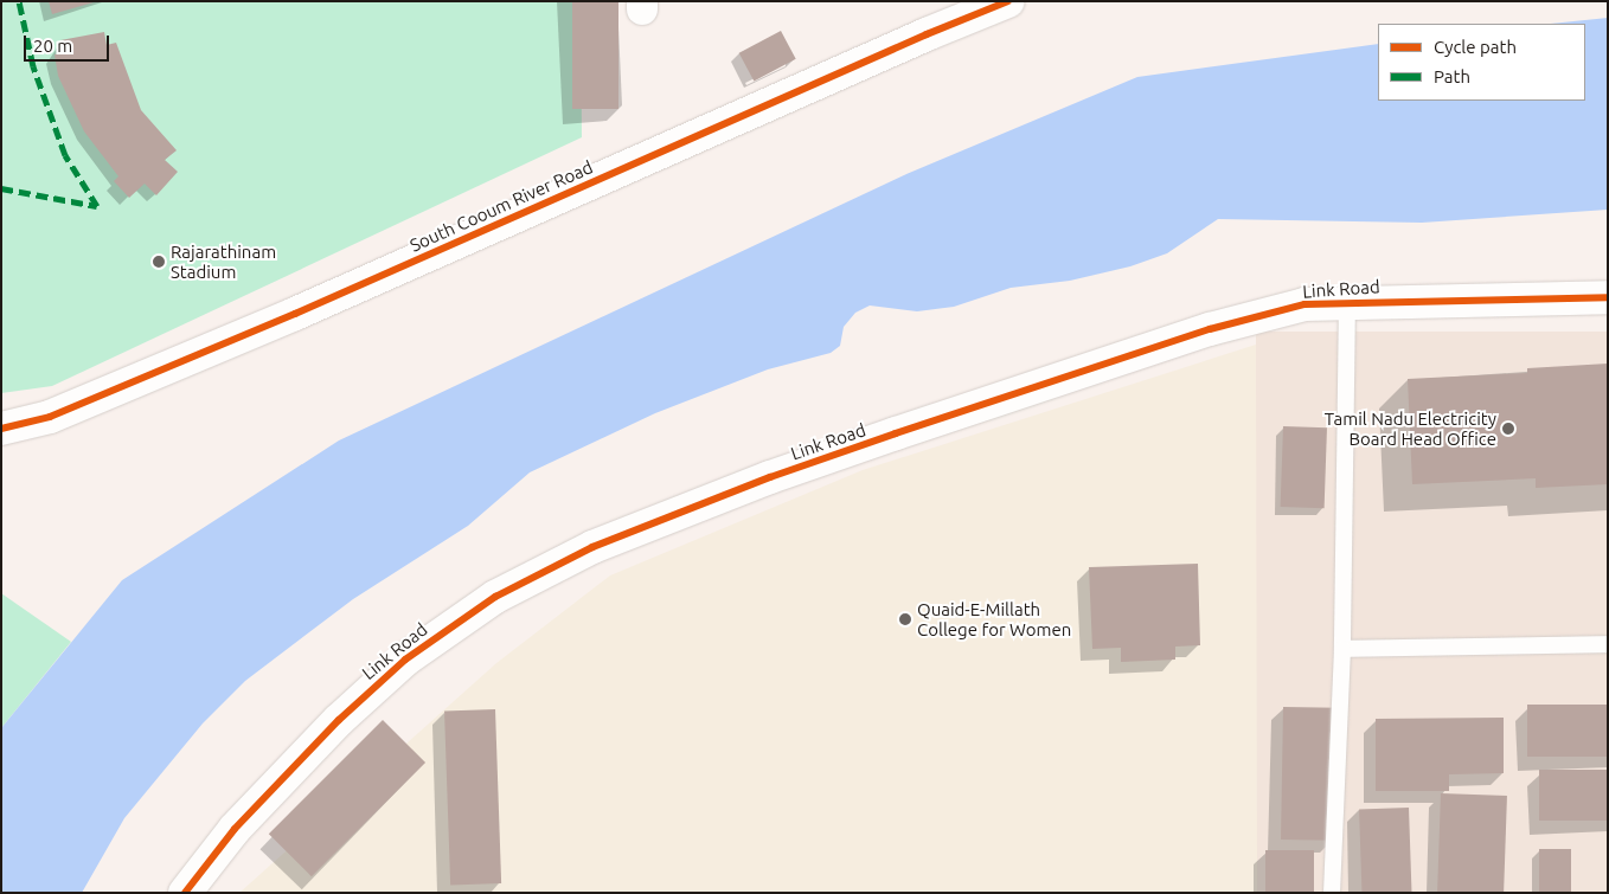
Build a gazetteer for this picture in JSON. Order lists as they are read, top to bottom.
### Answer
{
  "streets": {
    "street": ["South Cooum River Road", "Link Road"]
  },
  "places": ["Rajarathinam Stadium", "Tamil Nadu Electricity Board Head Office", "Quaid-E-Millath College for Women"],
  "legend": ["Cycle path", "Path"],
  "scale_bar": "20 m"
}
